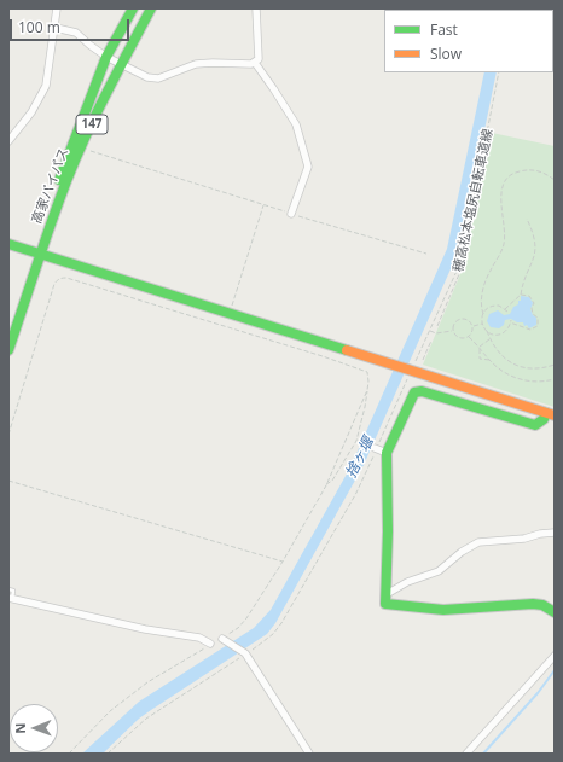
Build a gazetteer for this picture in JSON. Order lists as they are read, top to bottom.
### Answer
{
  "streets": {
    "main road": ["147", "高家バイパス"],
    "path": ["穂高松本塩尻自転車道線"]
  },
  "water": ["捨ヶ堰"],
  "legend": ["Fast", "Slow"],
  "scale_bar": "100 m",
  "north": "left"
}
